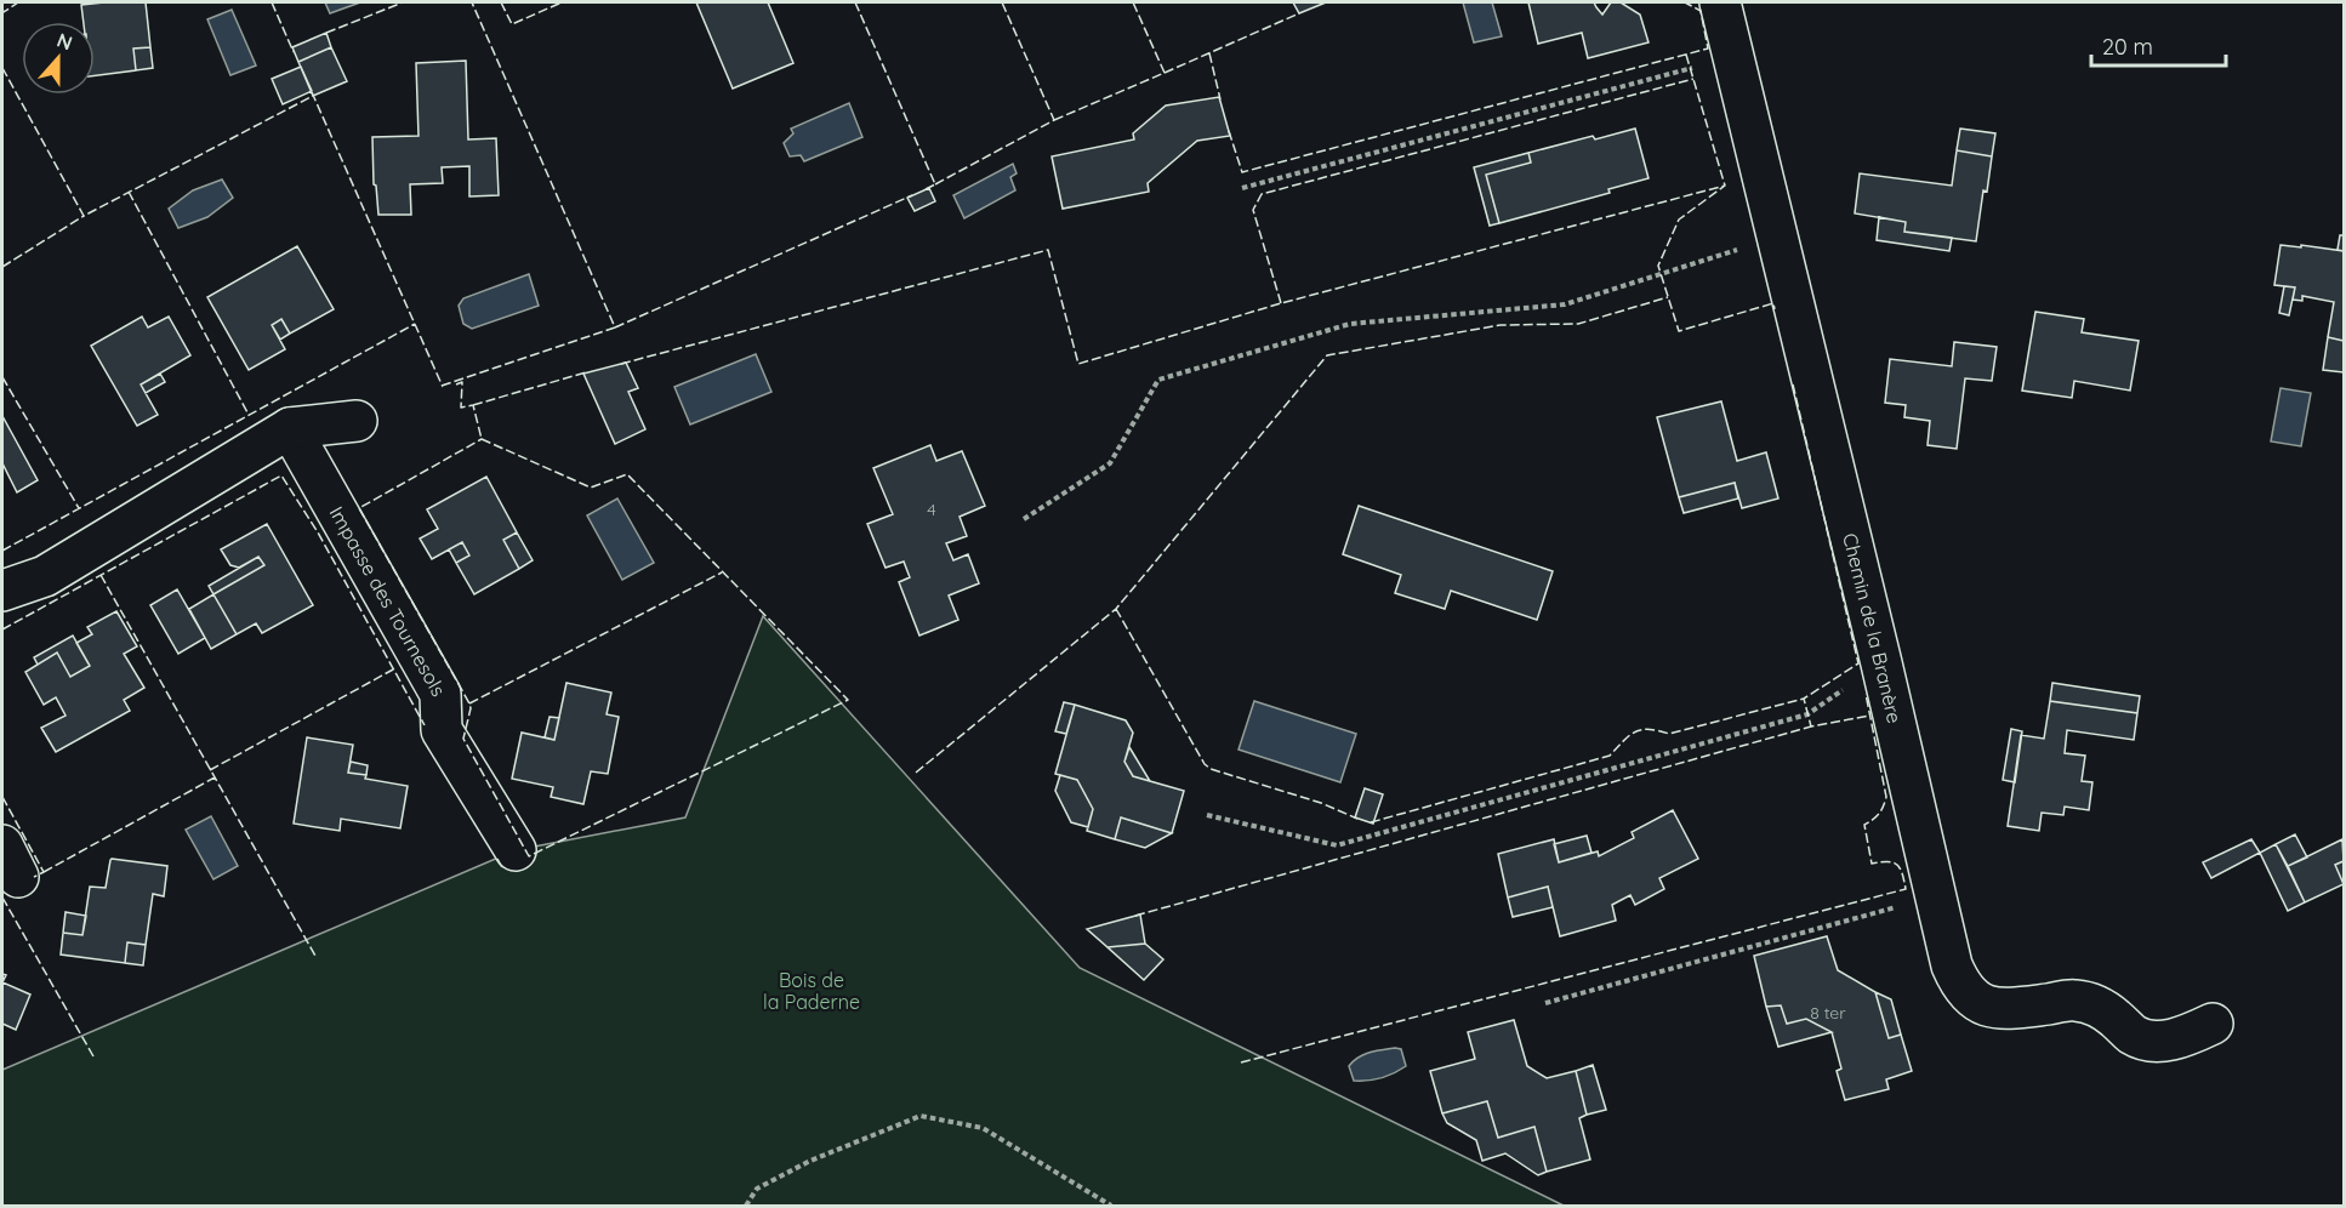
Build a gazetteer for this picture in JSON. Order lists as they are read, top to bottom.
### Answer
{
  "streets": {
    "street": ["Impasse des Tournesols", "Chemin de la Branère"]
  },
  "parks": ["Bois de la Paderne"],
  "house_numbers": ["4", "8 ter"],
  "scale_bar": "20 m",
  "north": "top"
}
